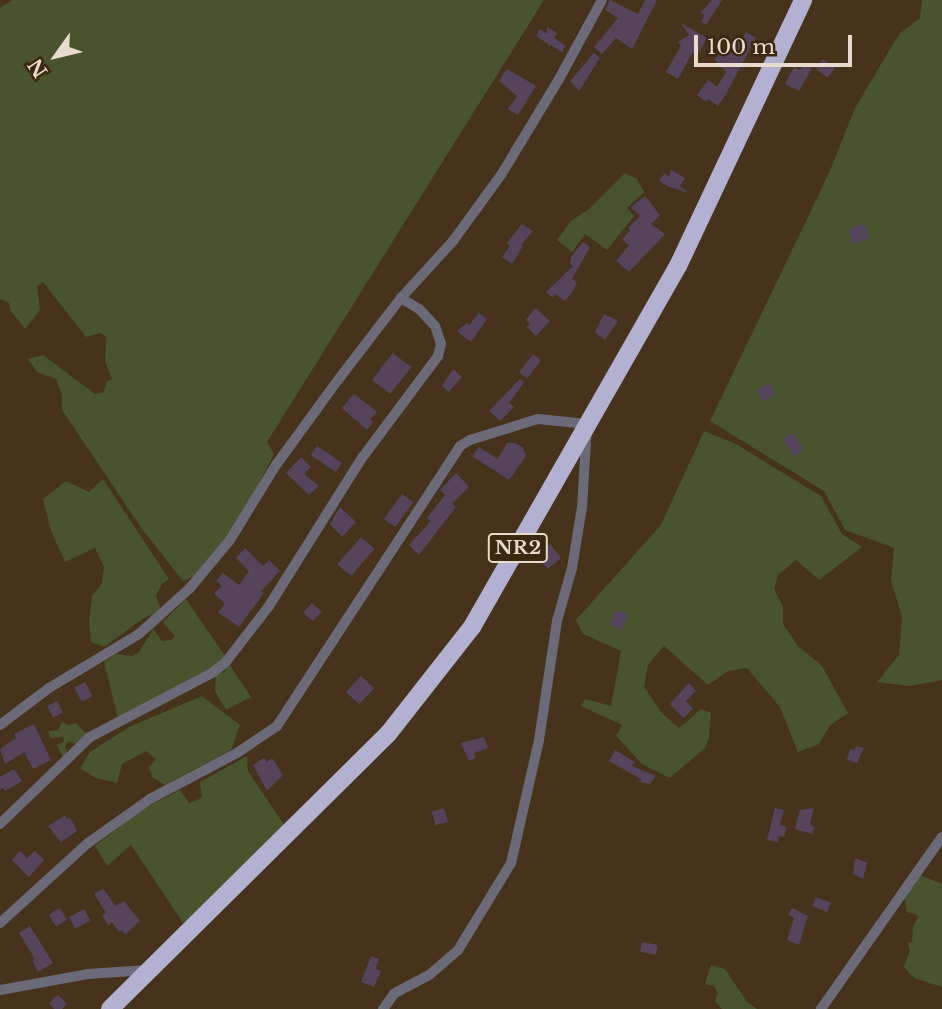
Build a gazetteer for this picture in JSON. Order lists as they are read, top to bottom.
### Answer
{
  "streets": {
    "highway": ["NR2"]
  },
  "scale_bar": "100 m",
  "north": "bottom left"
}
